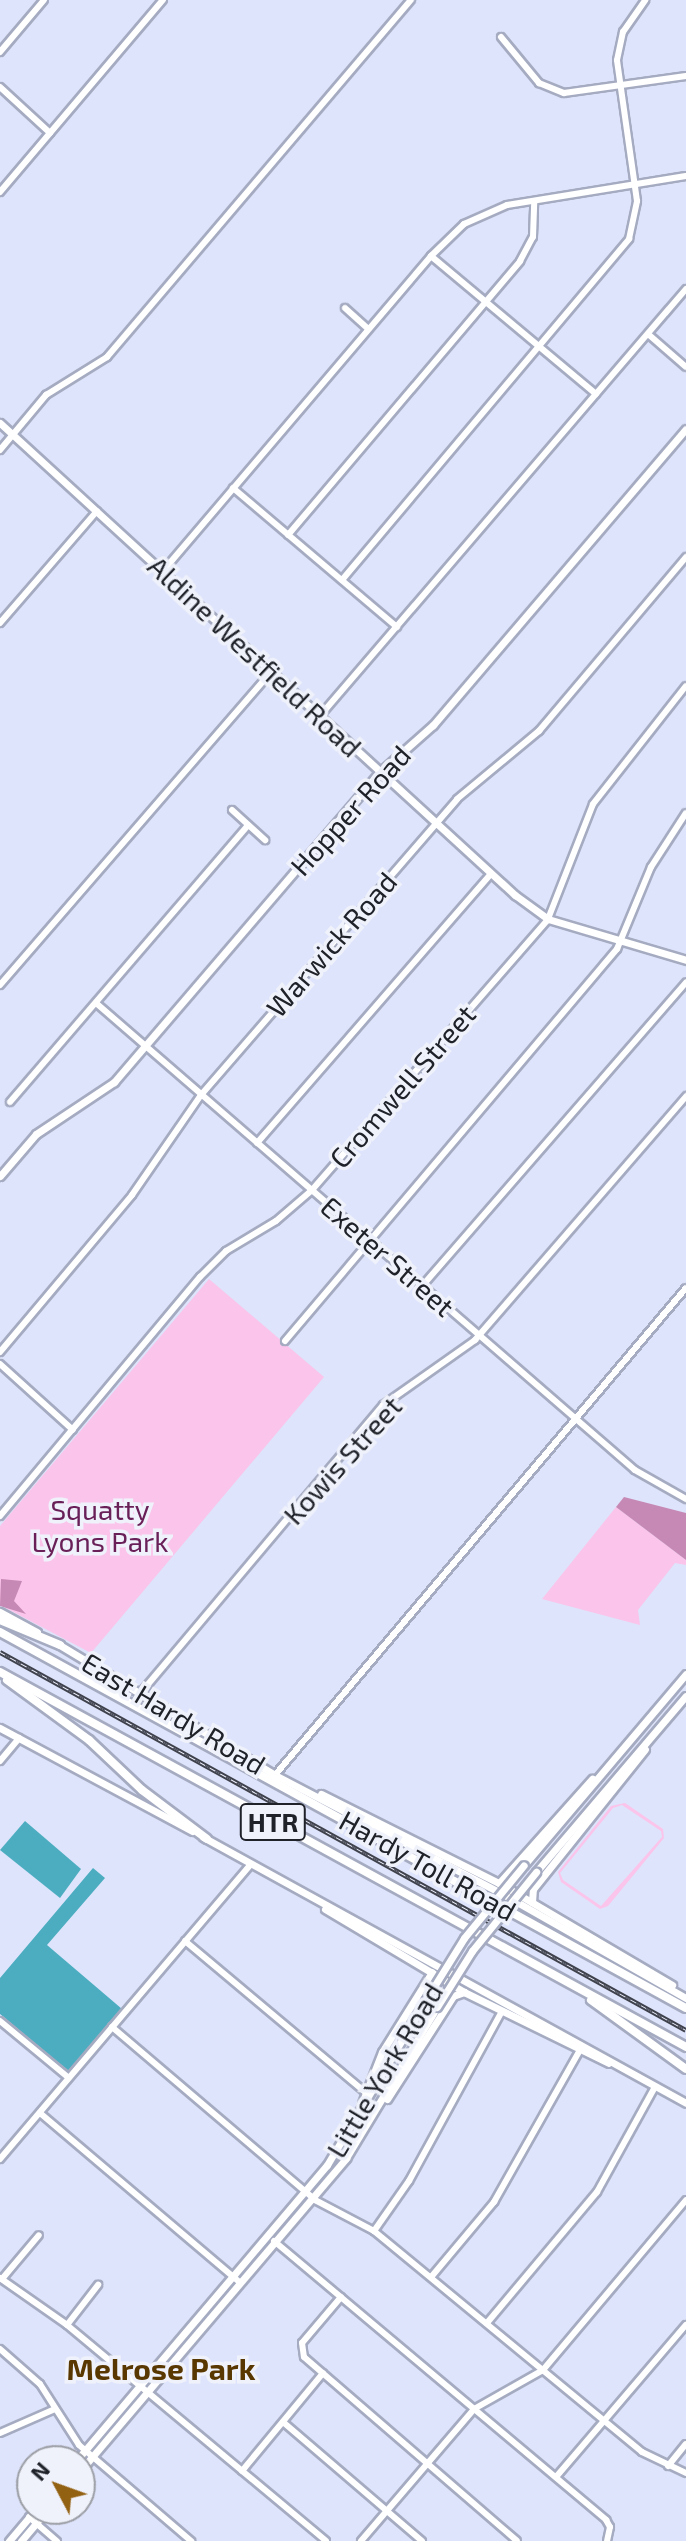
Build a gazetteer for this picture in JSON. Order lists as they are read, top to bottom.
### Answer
{
  "streets": {
    "highway": ["HTR", "Hardy Toll Road"],
    "main road": [
      "Aldine Westfield Road",
      "Hopper Road",
      "East Hardy Road",
      "Little York Road"
    ],
    "street": [
      "Warwick Road",
      "Cromwell Street",
      "Exeter Street",
      "Kowis Street"
    ]
  },
  "crossings": [
    ["Aldine Westfield Road", "Hopper Road"],
    ["Aldine Westfield Road", "Warwick Road"],
    ["Aldine Westfield Road", "Cromwell Street"],
    ["Hopper Road", "Exeter Street"],
    ["Warwick Road", "Exeter Street"],
    ["Cromwell Street", "Exeter Street"],
    ["Exeter Street", "Kowis Street"],
    ["Kowis Street", "East Hardy Road"],
    ["East Hardy Road", "Little York Road"]
  ],
  "districts": ["Melrose Park"],
  "parks": ["Squatty Lyons Park"],
  "north": "top left"
}
